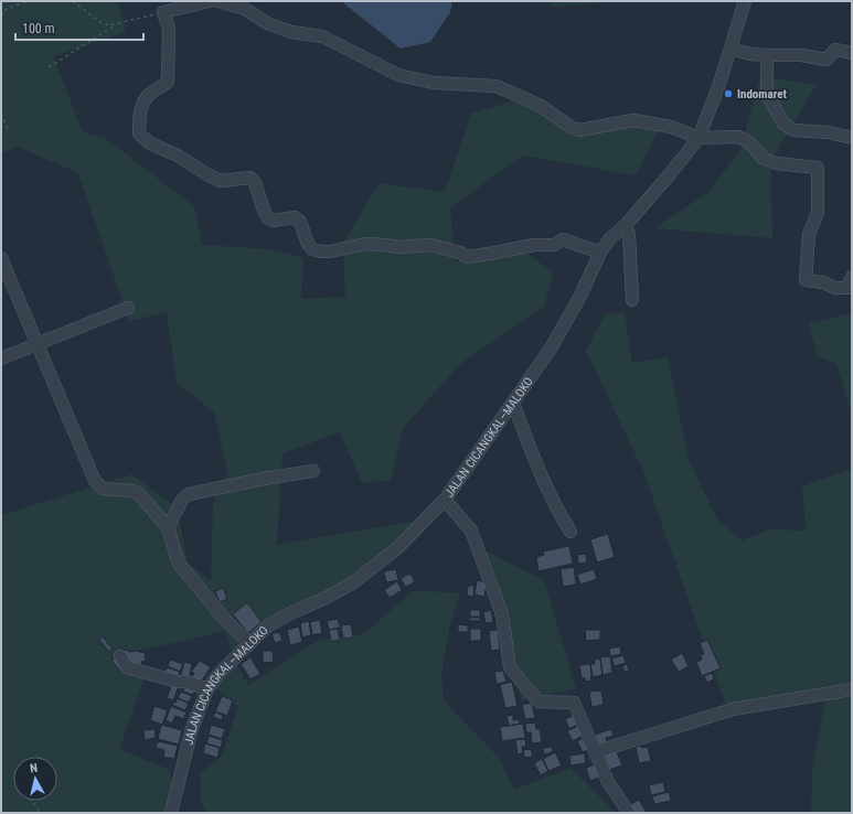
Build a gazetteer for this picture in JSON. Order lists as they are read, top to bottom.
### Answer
{
  "streets": {
    "street": ["JALAN CICANGKAL–MALOKO"]
  },
  "places": ["Indomaret"],
  "scale_bar": "100 m",
  "north": "top"
}
